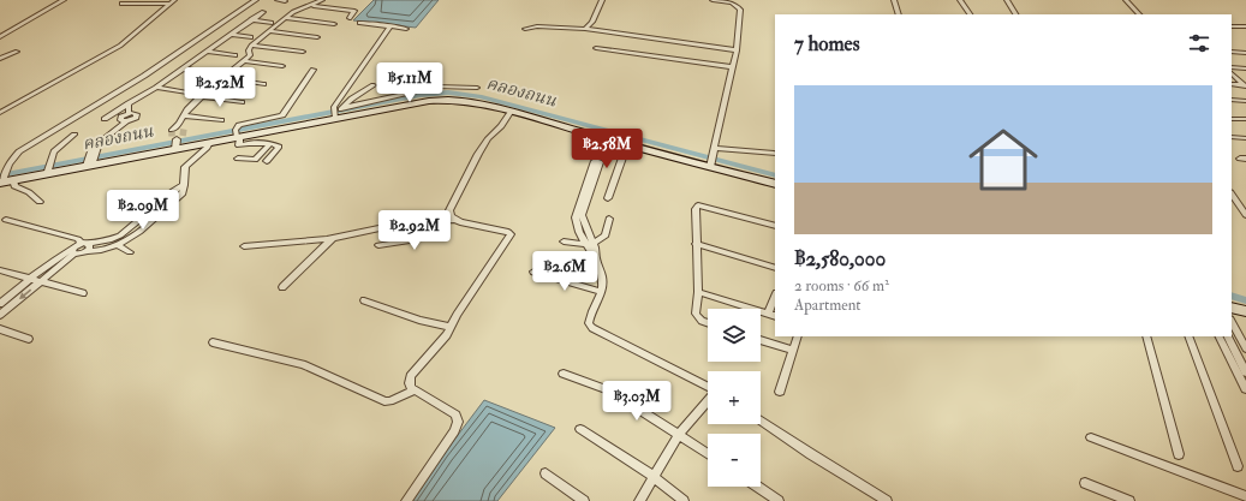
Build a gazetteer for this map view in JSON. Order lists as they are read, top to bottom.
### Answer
{
  "water": ["คลองถนน"],
  "page": {
    "heading": "7 homes",
    "price": [
      "฿5.11M",
      "฿2.52M",
      "฿2.58M",
      "฿2.09M",
      "฿2.92M",
      "฿2.6M",
      "฿3.03M"
    ],
    "list": [
      {
        "name": "฿2,580,000",
        "note": "2 rooms · 66 m² · Apartment"
      }
    ],
    "map_buttons": ["+", "−"]
  }
}
